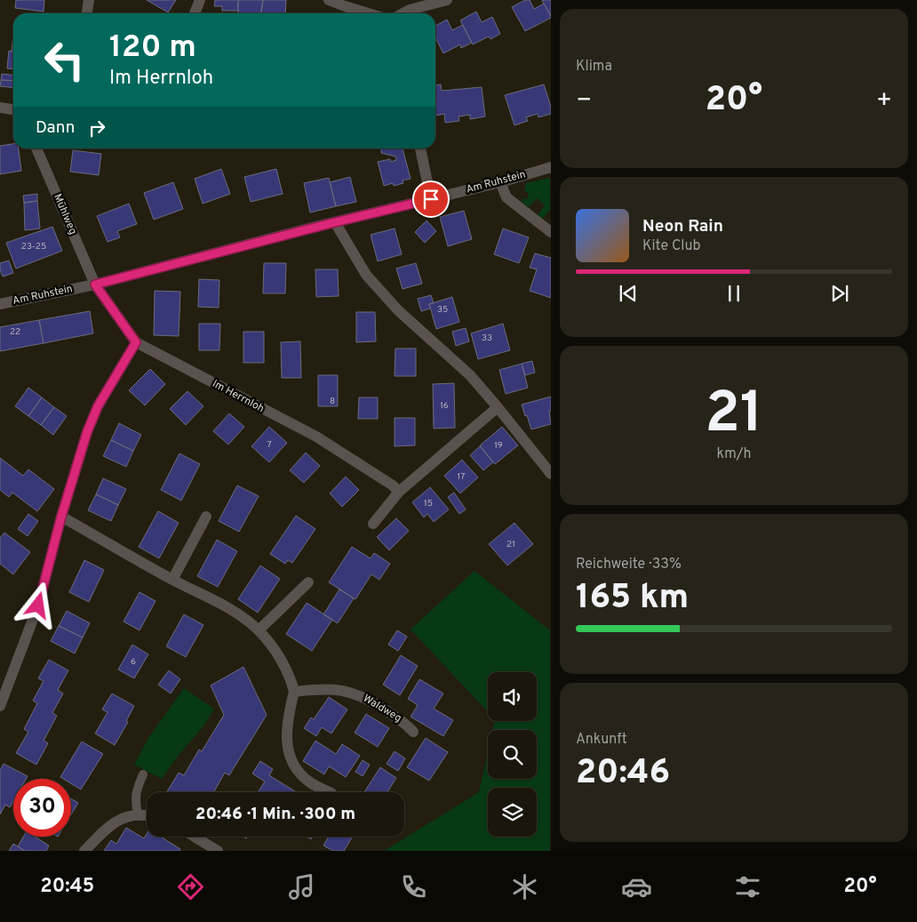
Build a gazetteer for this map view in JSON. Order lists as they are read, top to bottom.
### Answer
{
  "streets": {
    "street": [
      "Am Ruhstein",
      "Mühlweg",
      "Im Herrnloh",
      "Waldweg"
    ]
  },
  "crossings": [
    ["Am Ruhstein", "Mühlweg"],
    ["Am Ruhstein", "Im Herrnloh"],
    ["Mühlweg", "Im Herrnloh"]
  ],
  "house_numbers": [
    "23-25",
    "35",
    "22",
    "33",
    "8",
    "16",
    "7",
    "19",
    "17",
    "15",
    "21",
    "6"
  ],
  "page": {
    "tile": [
      "Klima",
      ["21", "km/h"],
      ["Reichweite · 33%", "165 km"],
      ["Ankunft", "20:46"]
    ],
    "turn": ["120 m", "Im Herrnloh"],
    "heat": ["−", "20°", "+"],
    "then": "Dann",
    "song": ["Neon Rain", "Kite Club"],
    "limit": "30",
    "trip": "20:46 · 1 Min. · 300 m",
    "tabs": ["20:45", "20°"]
  }
}
